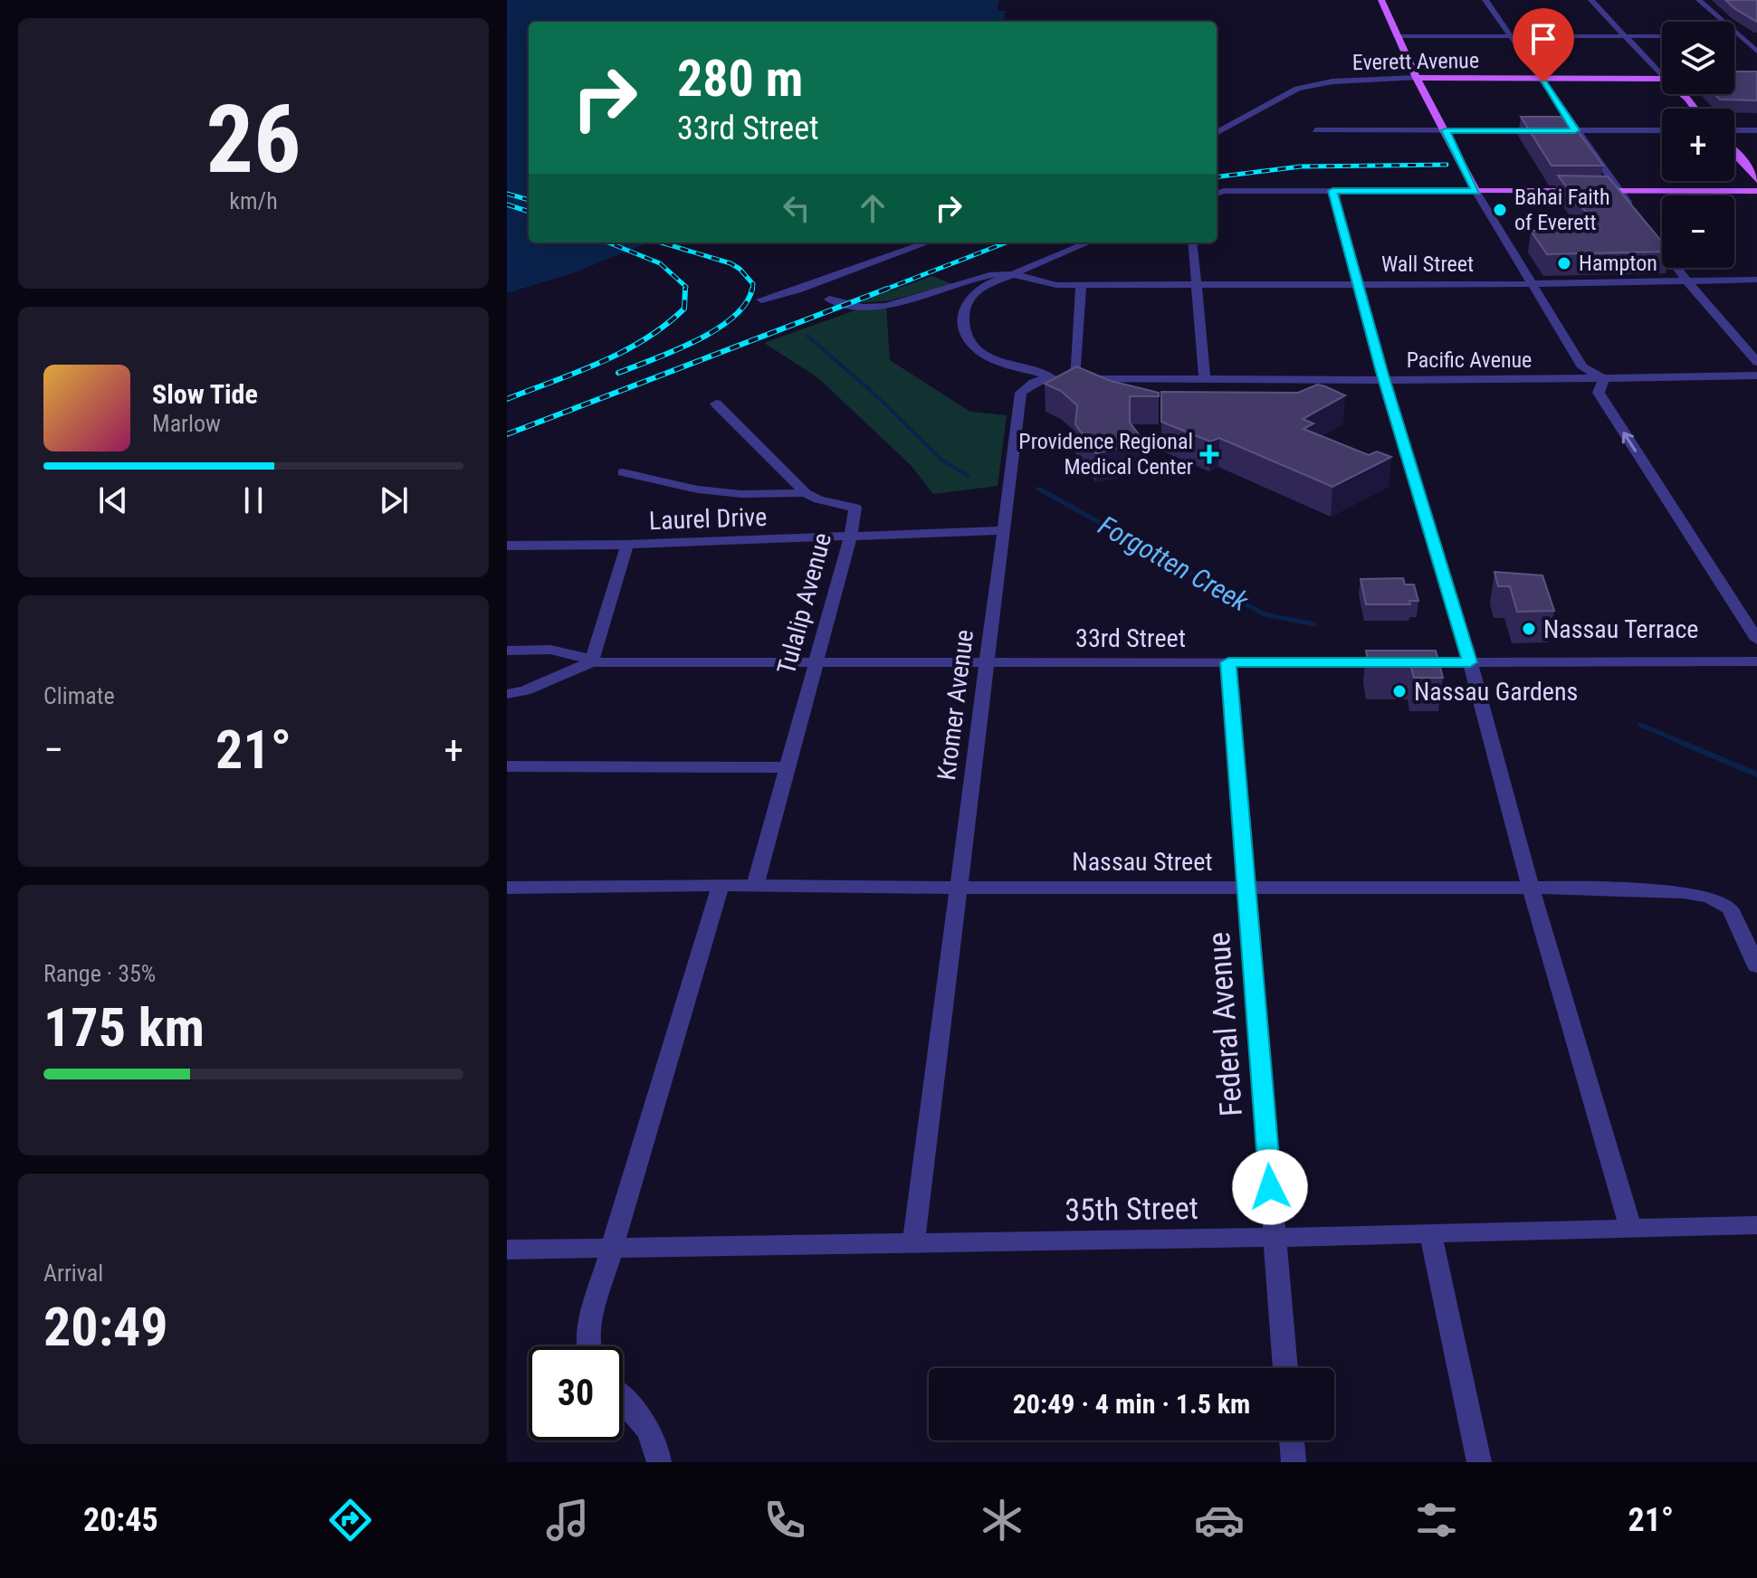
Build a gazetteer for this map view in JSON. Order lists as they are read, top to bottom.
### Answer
{
  "streets": {
    "main road": ["Everett Avenue"],
    "street": [
      "Wall Street",
      "Pacific Avenue",
      "Laurel Drive",
      "Tulalip Avenue",
      "33rd Street",
      "Kromer Avenue",
      "Nassau Street",
      "Federal Avenue",
      "35th Street"
    ]
  },
  "crossings": [
    ["Pacific Avenue", "Kromer Avenue"],
    ["Laurel Drive", "Tulalip Avenue"],
    ["Laurel Drive", "33rd Street"],
    ["Laurel Drive", "Kromer Avenue"],
    ["Tulalip Avenue", "33rd Street"],
    ["Tulalip Avenue", "Nassau Street"],
    ["33rd Street", "Kromer Avenue"],
    ["33rd Street", "Federal Avenue"],
    ["Kromer Avenue", "Nassau Street"],
    ["Kromer Avenue", "35th Street"],
    ["Nassau Street", "Federal Avenue"],
    ["Federal Avenue", "35th Street"]
  ],
  "water": ["Forgotten Creek"],
  "places": {
    "other": [
      "Bahai Faith of Everett",
      "Hampton",
      "Nassau Terrace",
      "Nassau Gardens"
    ],
    "health": ["Providence Regional Medical Center"]
  },
  "page": {
    "tile": [
      ["26", "km/h"],
      "Climate",
      ["Range · 35%", "175 km"],
      ["Arrival", "20:49"]
    ],
    "map_buttons": ["+", "−"],
    "turn": ["280 m", "33rd Street"],
    "song": ["Slow Tide", "Marlow"],
    "heat": ["−", "21°", "+"],
    "limit": "30",
    "trip": "20:49 · 4 min · 1.5 km",
    "tabs": ["20:45", "21°"]
  }
}
